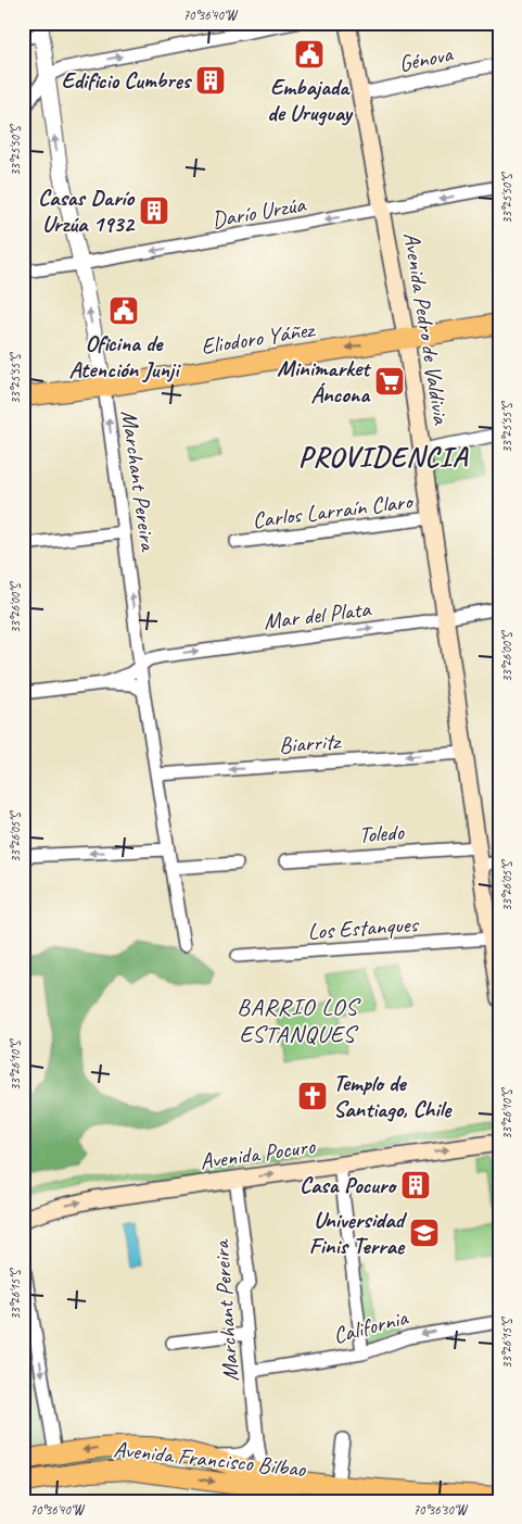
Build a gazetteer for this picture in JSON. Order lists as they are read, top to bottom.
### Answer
{
  "streets": {
    "main road": [
      "Avenida Pedro de Valdivia",
      "Eliodoro Yáñez",
      "Avenida Pocuro",
      "Avenida Francisco Bilbao"
    ],
    "street": [
      "Génova",
      "Darío Urzúa",
      "Marchant Pereira",
      "Carlos Larraín Claro",
      "Mar del Plata",
      "Biarritz",
      "Toledo",
      "Los Estanques",
      "California"
    ]
  },
  "crossings": [
    ["Génova", "Avenida Pedro de Valdivia"],
    ["Darío Urzúa", "Avenida Pedro de Valdivia"],
    ["Darío Urzúa", "Marchant Pereira"],
    ["Avenida Pedro de Valdivia", "Eliodoro Yáñez"],
    ["Avenida Pedro de Valdivia", "Carlos Larraín Claro"],
    ["Avenida Pedro de Valdivia", "Mar del Plata"],
    ["Avenida Pedro de Valdivia", "Biarritz"],
    ["Avenida Pedro de Valdivia", "Toledo"],
    ["Avenida Pedro de Valdivia", "Los Estanques"],
    ["Eliodoro Yáñez", "Marchant Pereira"],
    ["Marchant Pereira", "Mar del Plata"],
    ["Marchant Pereira", "Biarritz"],
    ["Marchant Pereira", "Avenida Pocuro"],
    ["Marchant Pereira", "California"],
    ["Marchant Pereira", "Avenida Francisco Bilbao"]
  ],
  "one_way": [
    "Darío Urzúa",
    "Eliodoro Yáñez",
    "Marchant Pereira",
    "Mar del Plata",
    "Biarritz",
    "Avenida Pocuro",
    "California"
  ],
  "districts": ["PROVIDENCIA", "BARRIO LOS ESTANQUES"],
  "places": {
    "public building": ["Embajada de Uruguay", "Oficina de Atención Junji"],
    "building": ["Edificio Cumbres", "Casas Darío Urzúa 1932", "Casa Pocuro"],
    "supermarket": ["Minimarket Áncona"],
    "church": ["Templo de Santiago, Chile"],
    "school or university": ["Universidad Finis Terrae"]
  },
  "coordinates": [
    "70°36'40\"W",
    "33°25'50\"S",
    "33°25'55\"S",
    "33°26'00\"S",
    "33°26'05\"S",
    "33°26'10\"S",
    "33°26'15\"S",
    "70°36'30\"W"
  ]
}
